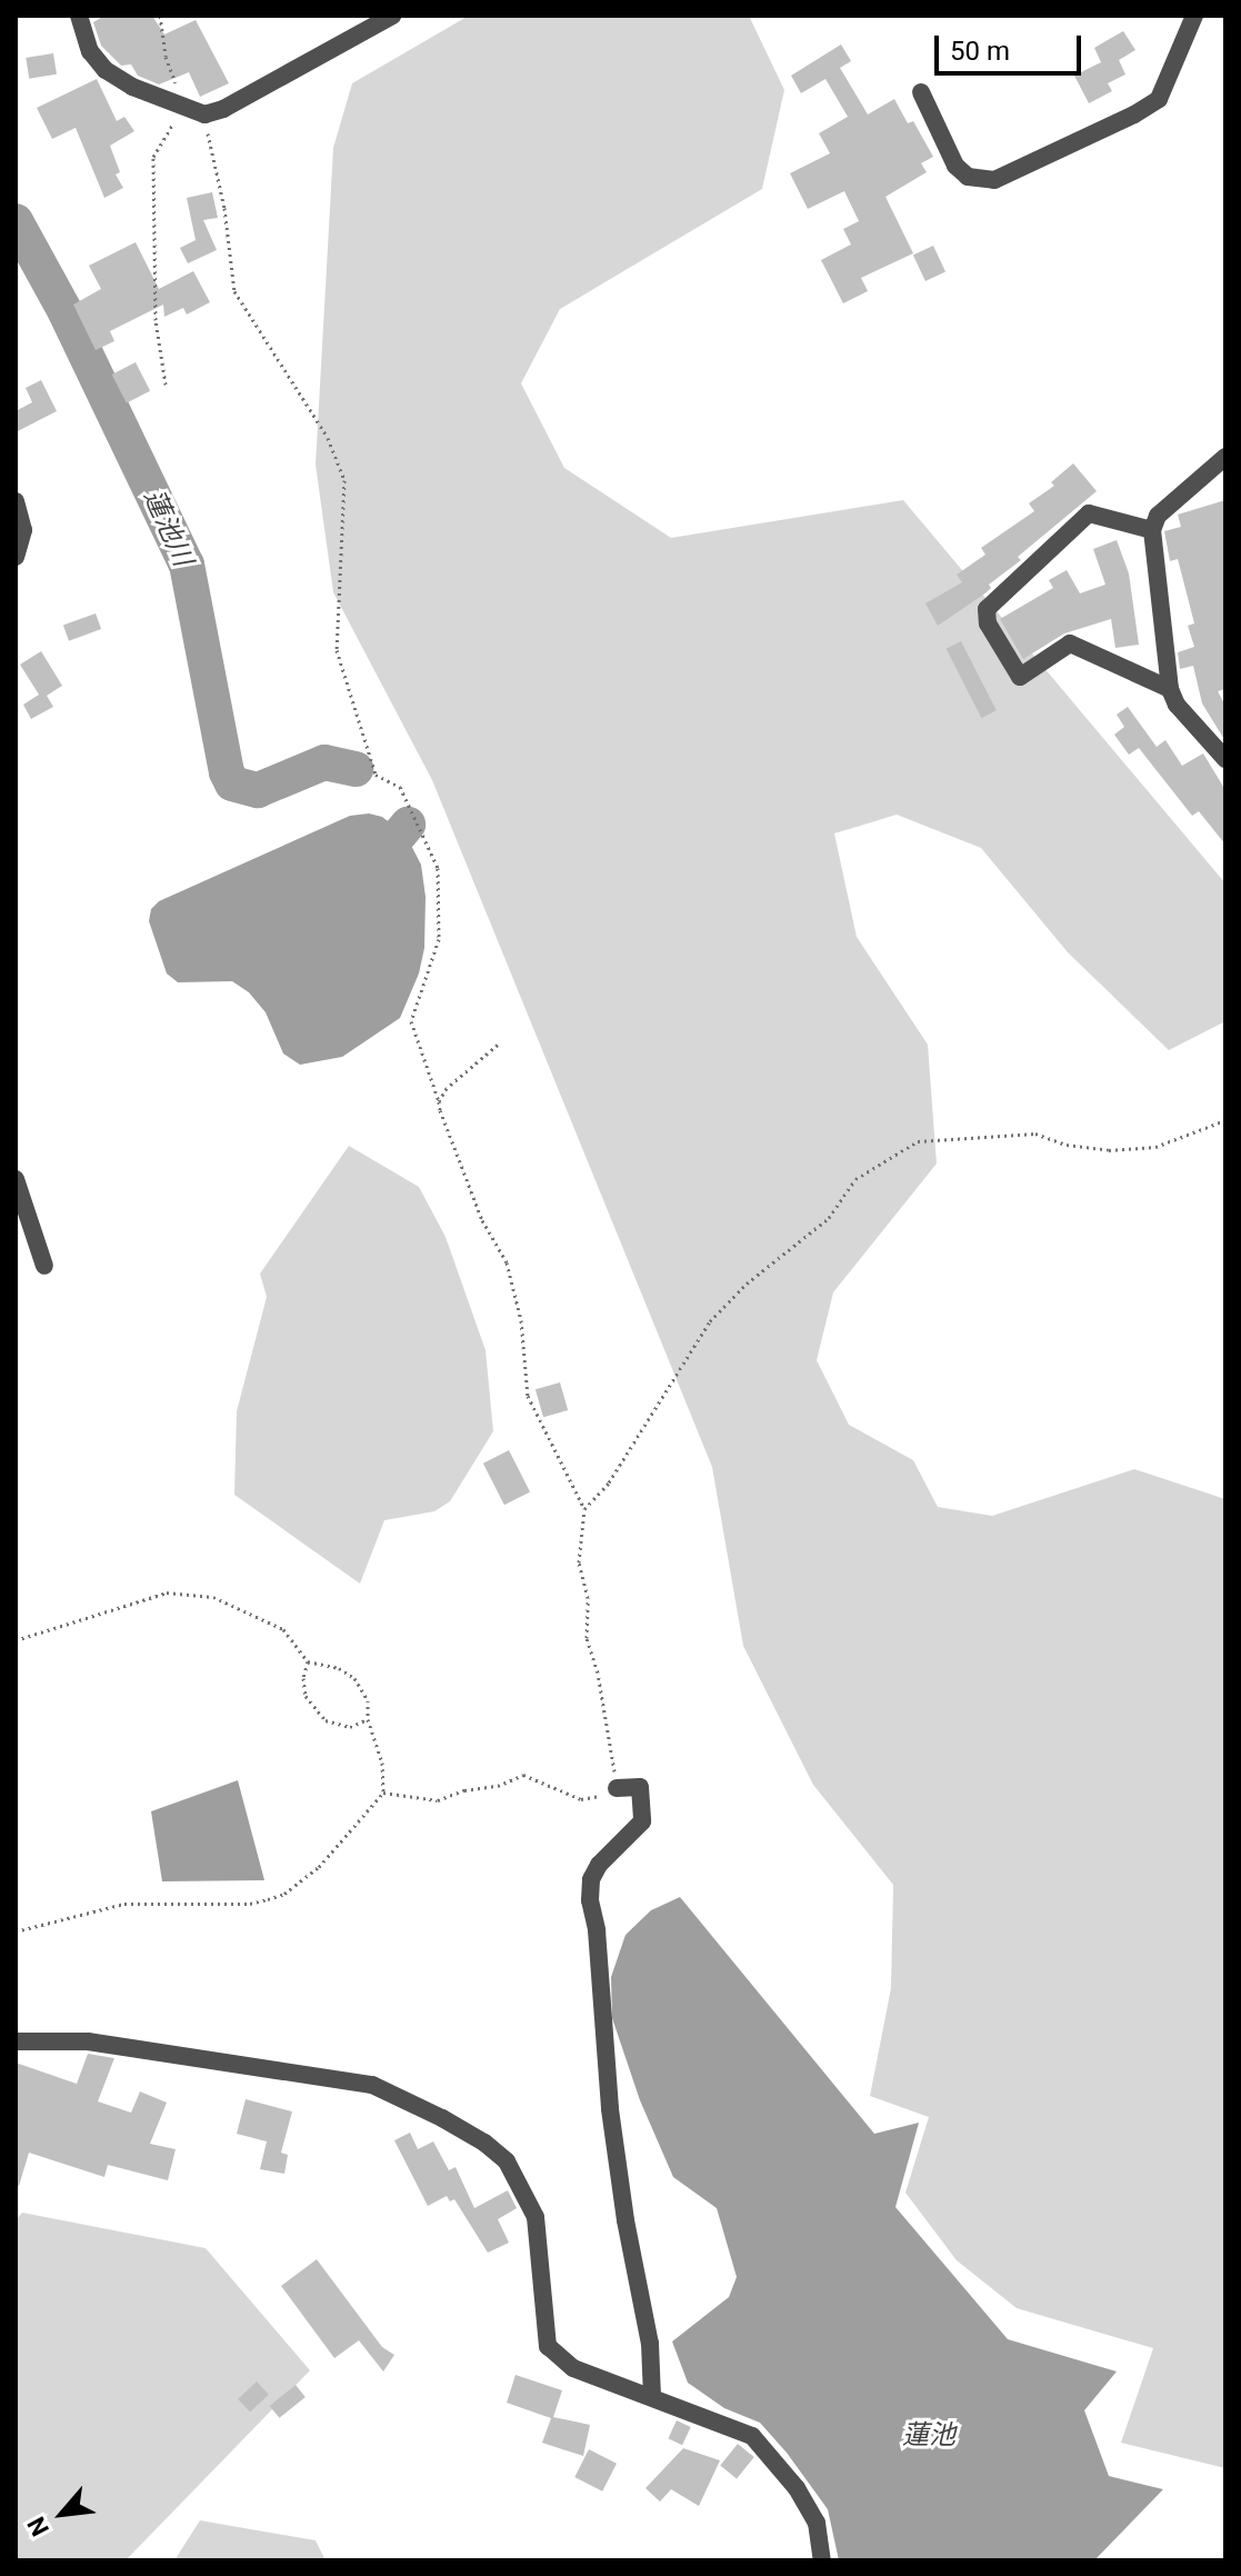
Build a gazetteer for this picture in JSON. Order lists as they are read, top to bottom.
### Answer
{
  "water": ["蓮池川", "蓮池"],
  "scale_bar": "50 m",
  "north": "bottom left"
}
